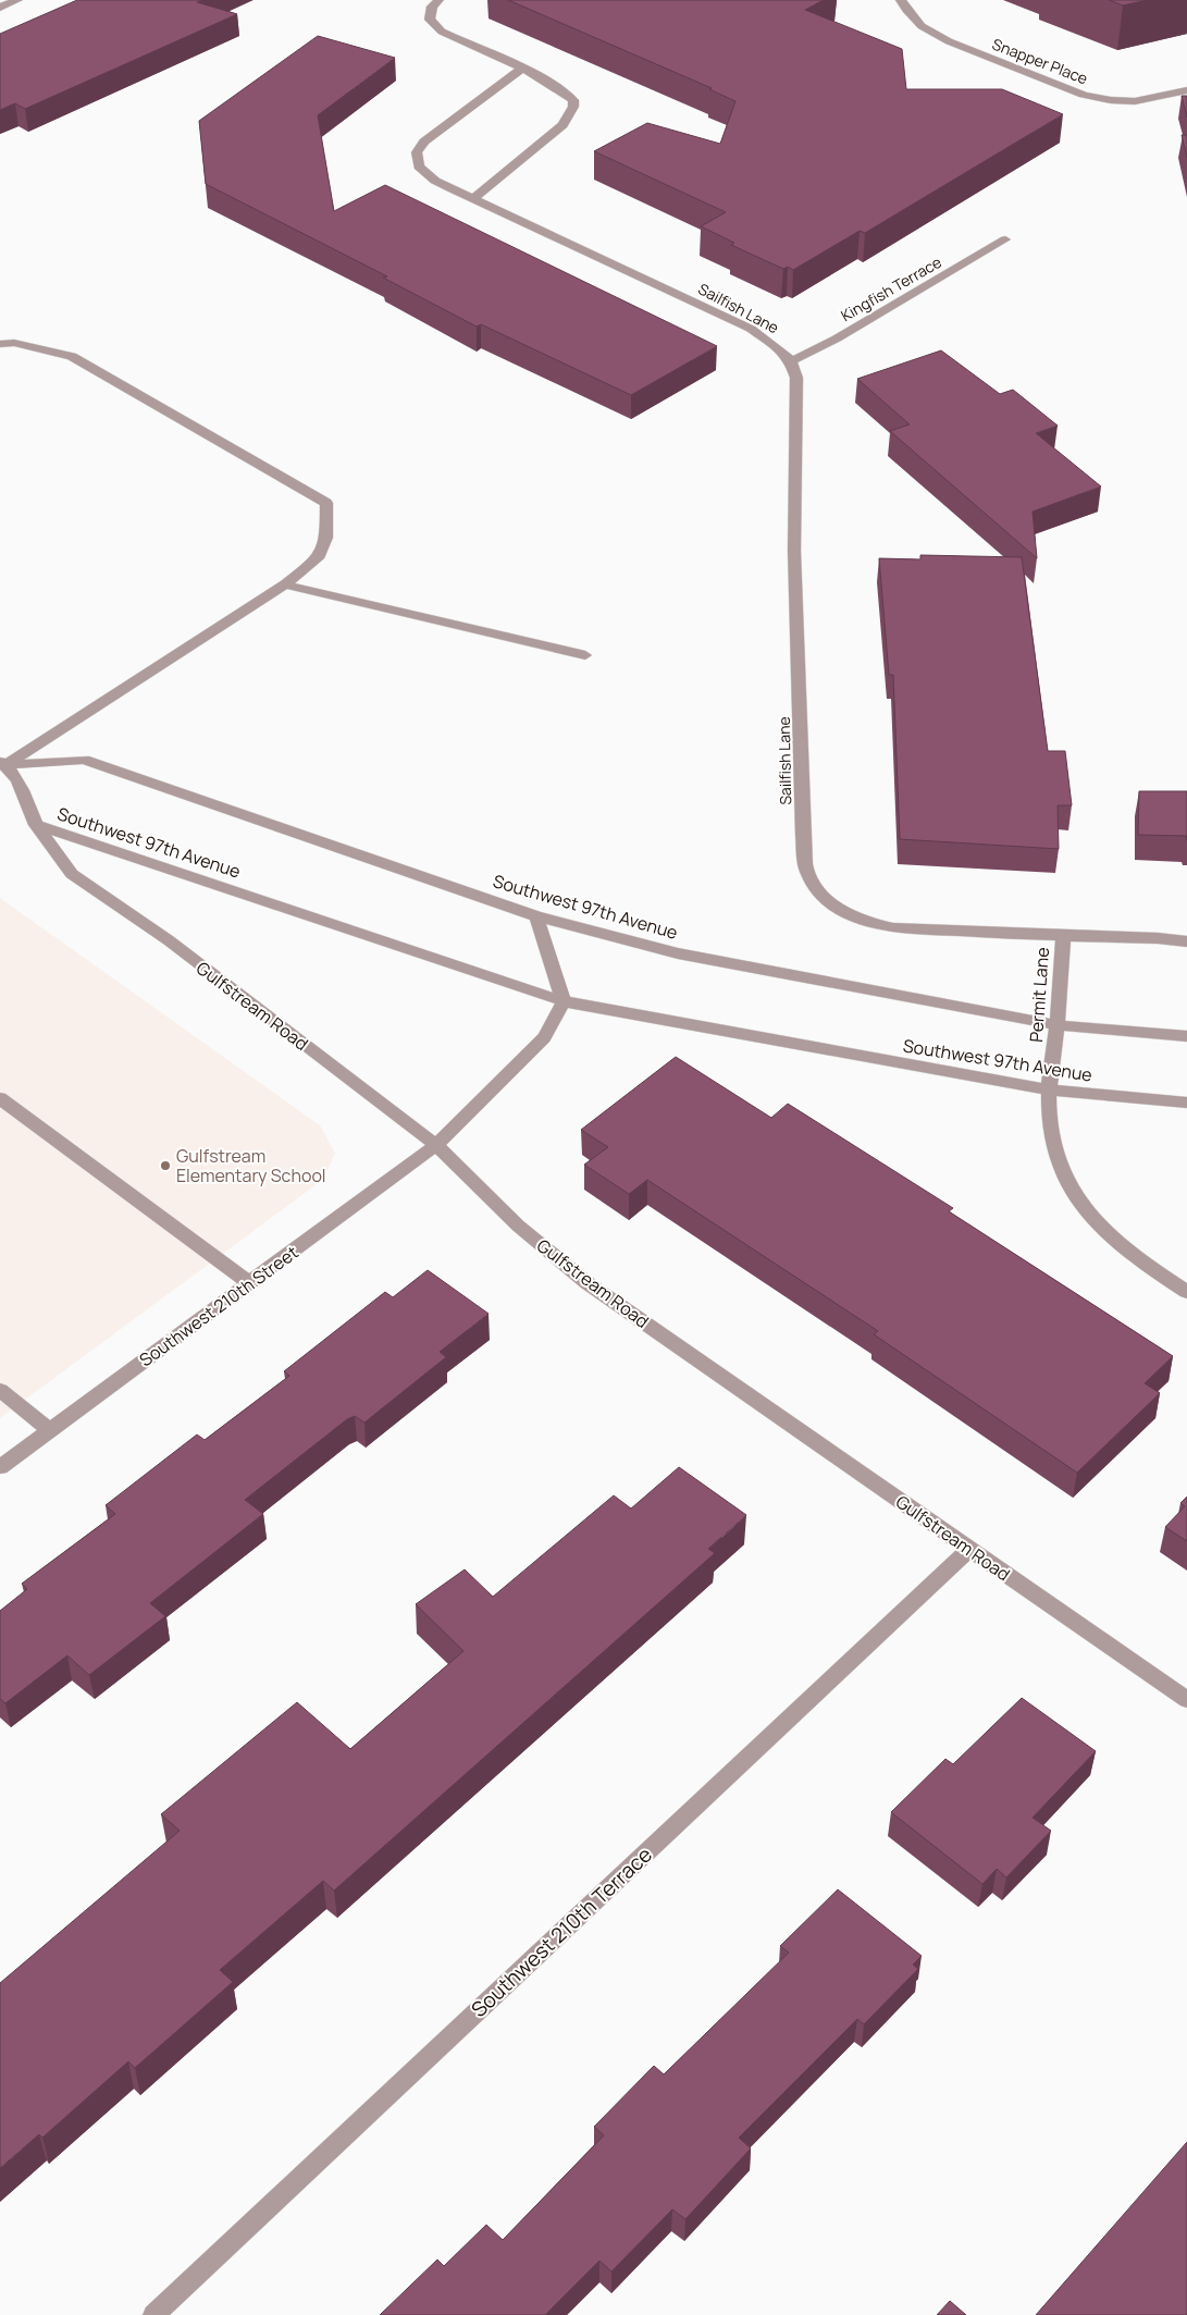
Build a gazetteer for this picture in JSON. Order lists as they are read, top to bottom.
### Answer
{
  "streets": {
    "street": [
      "Snapper Place",
      "Kingfish Terrace",
      "Sailfish Lane",
      "Southwest 97th Avenue",
      "Permit Lane",
      "Gulfstream Road",
      "Southwest 210th Street",
      "Southwest 210th Terrace"
    ]
  },
  "crossings": [
    ["Kingfish Terrace", "Sailfish Lane"],
    ["Sailfish Lane", "Permit Lane"],
    ["Southwest 97th Avenue", "Permit Lane"],
    ["Southwest 97th Avenue", "Gulfstream Road"],
    ["Southwest 97th Avenue", "Southwest 210th Street"],
    ["Gulfstream Road", "Southwest 210th Street"],
    ["Gulfstream Road", "Southwest 210th Terrace"]
  ],
  "places": ["Gulfstream Elementary School"]
}
